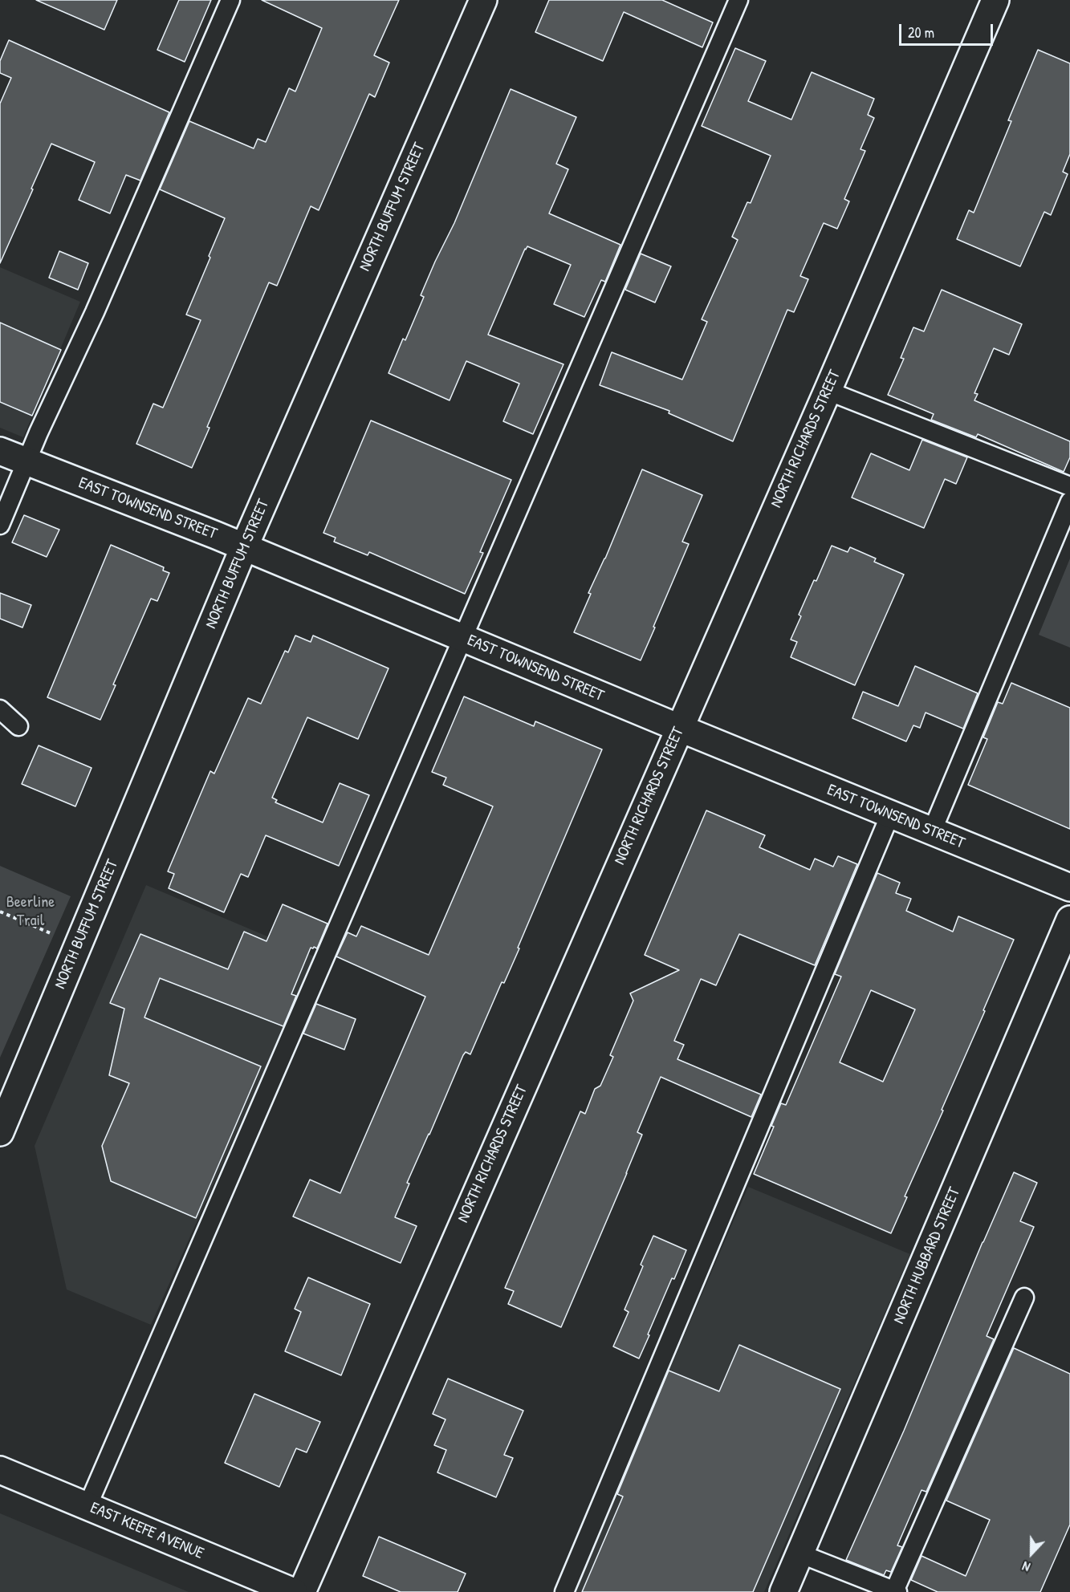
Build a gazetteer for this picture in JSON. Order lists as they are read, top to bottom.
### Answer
{
  "streets": {
    "street": [
      "NORTH BUFFUM STREET",
      "NORTH RICHARDS STREET",
      "EAST TOWNSEND STREET",
      "NORTH HUBBARD STREET",
      "EAST KEEFE AVENUE"
    ]
  },
  "crossings": [
    ["NORTH BUFFUM STREET", "EAST TOWNSEND STREET"],
    ["NORTH RICHARDS STREET", "EAST TOWNSEND STREET"]
  ],
  "parks": ["Beerline Trail"],
  "scale_bar": "20 m",
  "north": "bottom"
}
